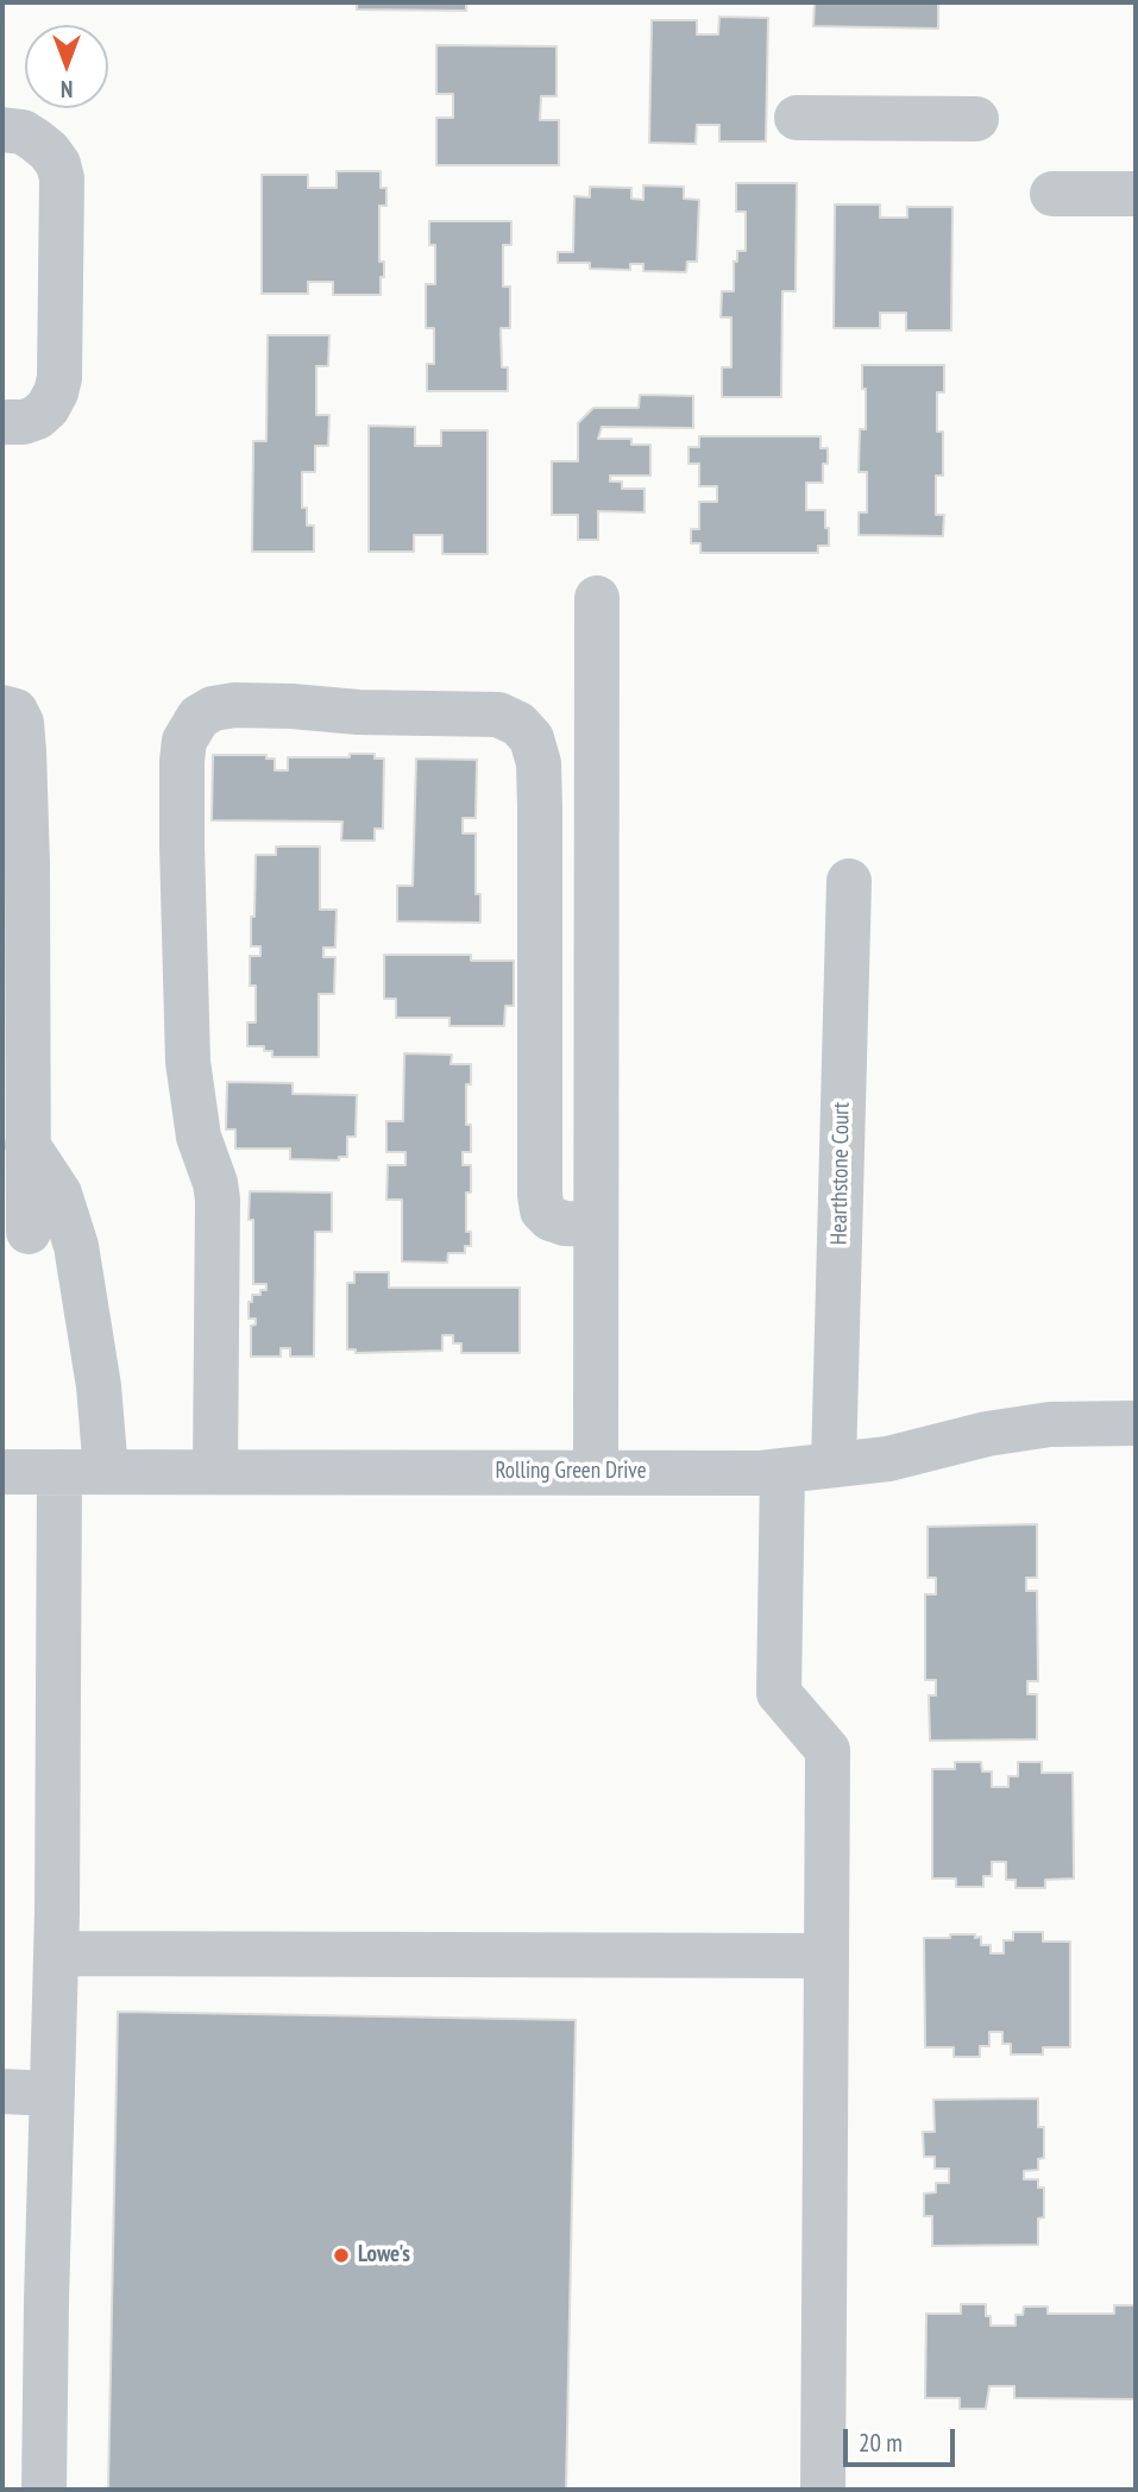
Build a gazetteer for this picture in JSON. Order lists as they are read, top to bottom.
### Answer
{
  "streets": {
    "street": ["Hearthstone Court", "Rolling Green Drive"]
  },
  "crossings": [
    ["Hearthstone Court", "Rolling Green Drive"]
  ],
  "places": ["Lowe's"],
  "scale_bar": "20 m",
  "north": "bottom"
}
